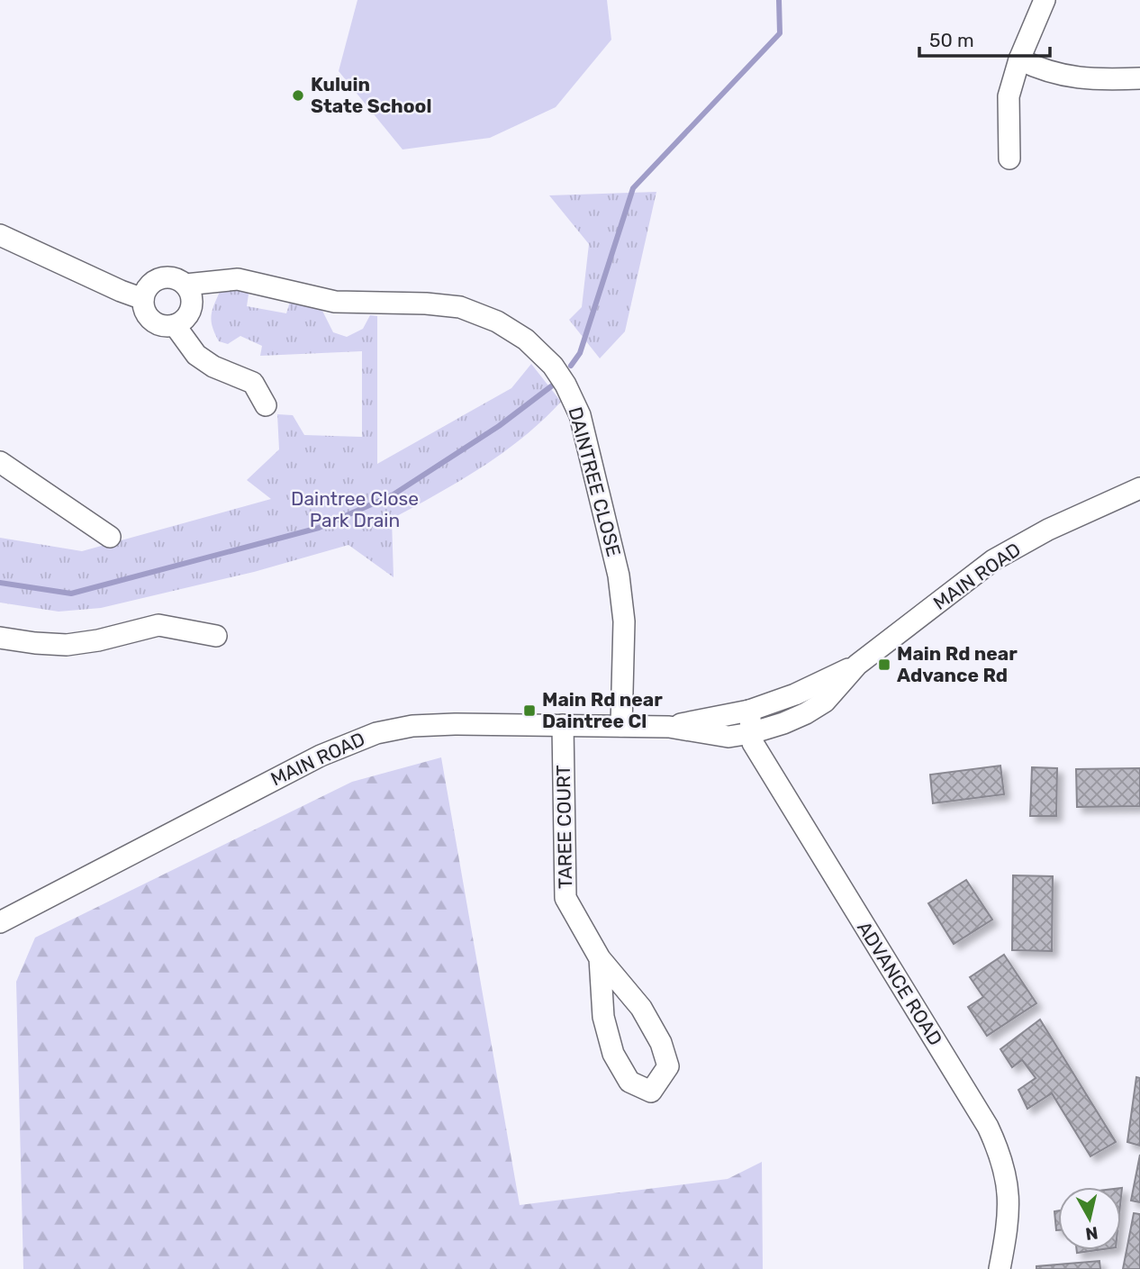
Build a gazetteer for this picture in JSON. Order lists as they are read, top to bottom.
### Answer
{
  "streets": {
    "street": [
      "DAINTREE CLOSE",
      "MAIN ROAD",
      "TAREE COURT",
      "ADVANCE ROAD"
    ]
  },
  "crossings": [
    ["DAINTREE CLOSE", "MAIN ROAD"],
    ["MAIN ROAD", "TAREE COURT"],
    ["MAIN ROAD", "ADVANCE ROAD"]
  ],
  "parks": ["Daintree Close Park Drain"],
  "places": {
    "other": ["Kuluin State School"],
    "transit": ["Main Rd near Advance Rd", "Main Rd near Daintree Cl"]
  },
  "scale_bar": "50 m",
  "north": "bottom"
}
